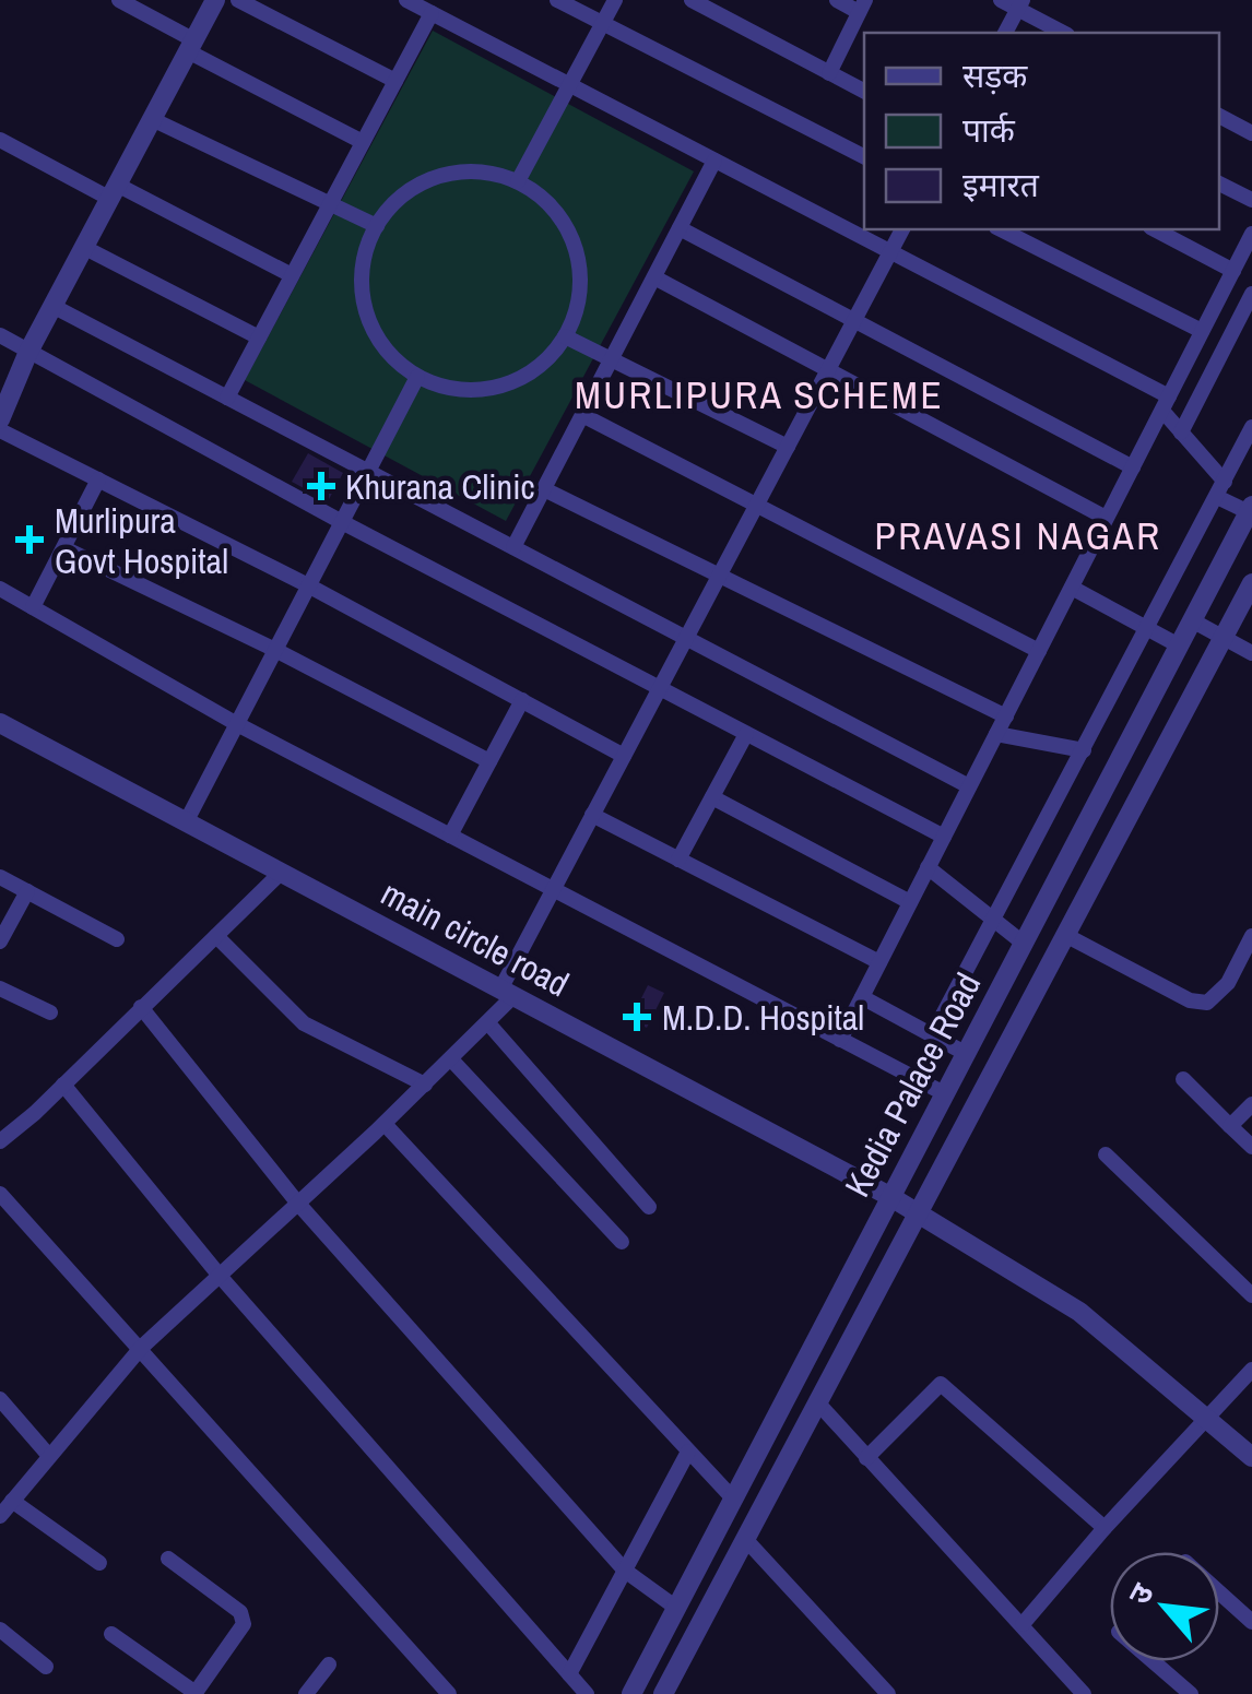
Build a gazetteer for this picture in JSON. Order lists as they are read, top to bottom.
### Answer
{
  "streets": {
    "street": ["main circle road", "Kedia Palace Road"]
  },
  "crossings": [
    ["main circle road", "Kedia Palace Road"]
  ],
  "districts": ["MURLIPURA SCHEME", "PRAVASI NAGAR"],
  "places": {
    "health": ["Khurana Clinic", "Murlipura Govt Hospital", "M.D.D. Hospital"]
  },
  "legend": ["सड़क", "पार्क", "इमारत"],
  "north": "top left"
}
